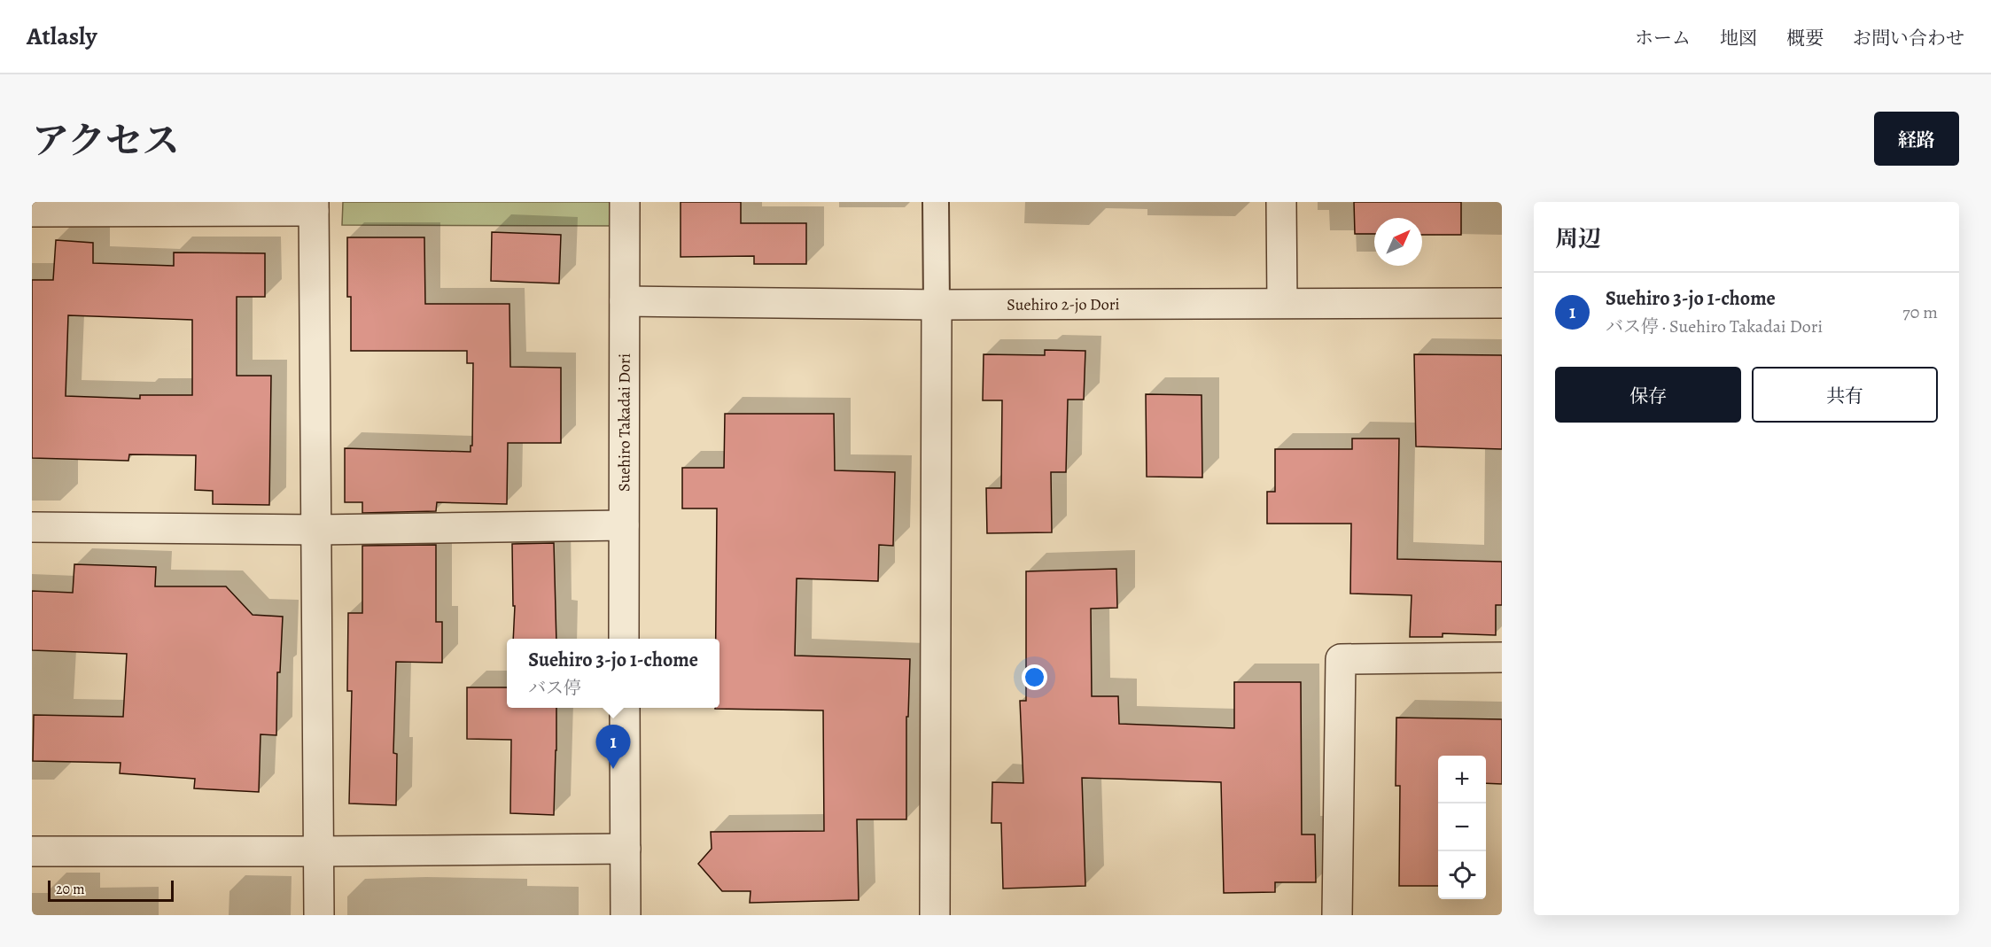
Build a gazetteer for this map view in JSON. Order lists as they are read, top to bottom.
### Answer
{
  "streets": {
    "street": ["Suehiro 2-jo Dori", "Suehiro Takadai Dori"]
  },
  "crossings": [
    ["Suehiro 2-jo Dori", "Suehiro Takadai Dori"]
  ],
  "scale_bar": "20 m",
  "north": "top right",
  "page": {
    "header": "Atlasly",
    "nav": [
      "ホーム",
      "地図",
      "概要",
      "お問い合わせ"
    ],
    "title": "アクセス",
    "buttons": [
      "経路",
      ["保存", "共有"]
    ],
    "heading": "周辺",
    "list": [
      {
        "mark": "1",
        "name": "Suehiro 3-jo 1-chome",
        "note": "バス停 · Suehiro Takadai Dori",
        "value": "70 m"
      }
    ],
    "popup": ["Suehiro 3-jo 1-chome", "バス停"],
    "pins": "1",
    "map_buttons": ["+", "−"],
    "scale": "20 m"
  }
}
